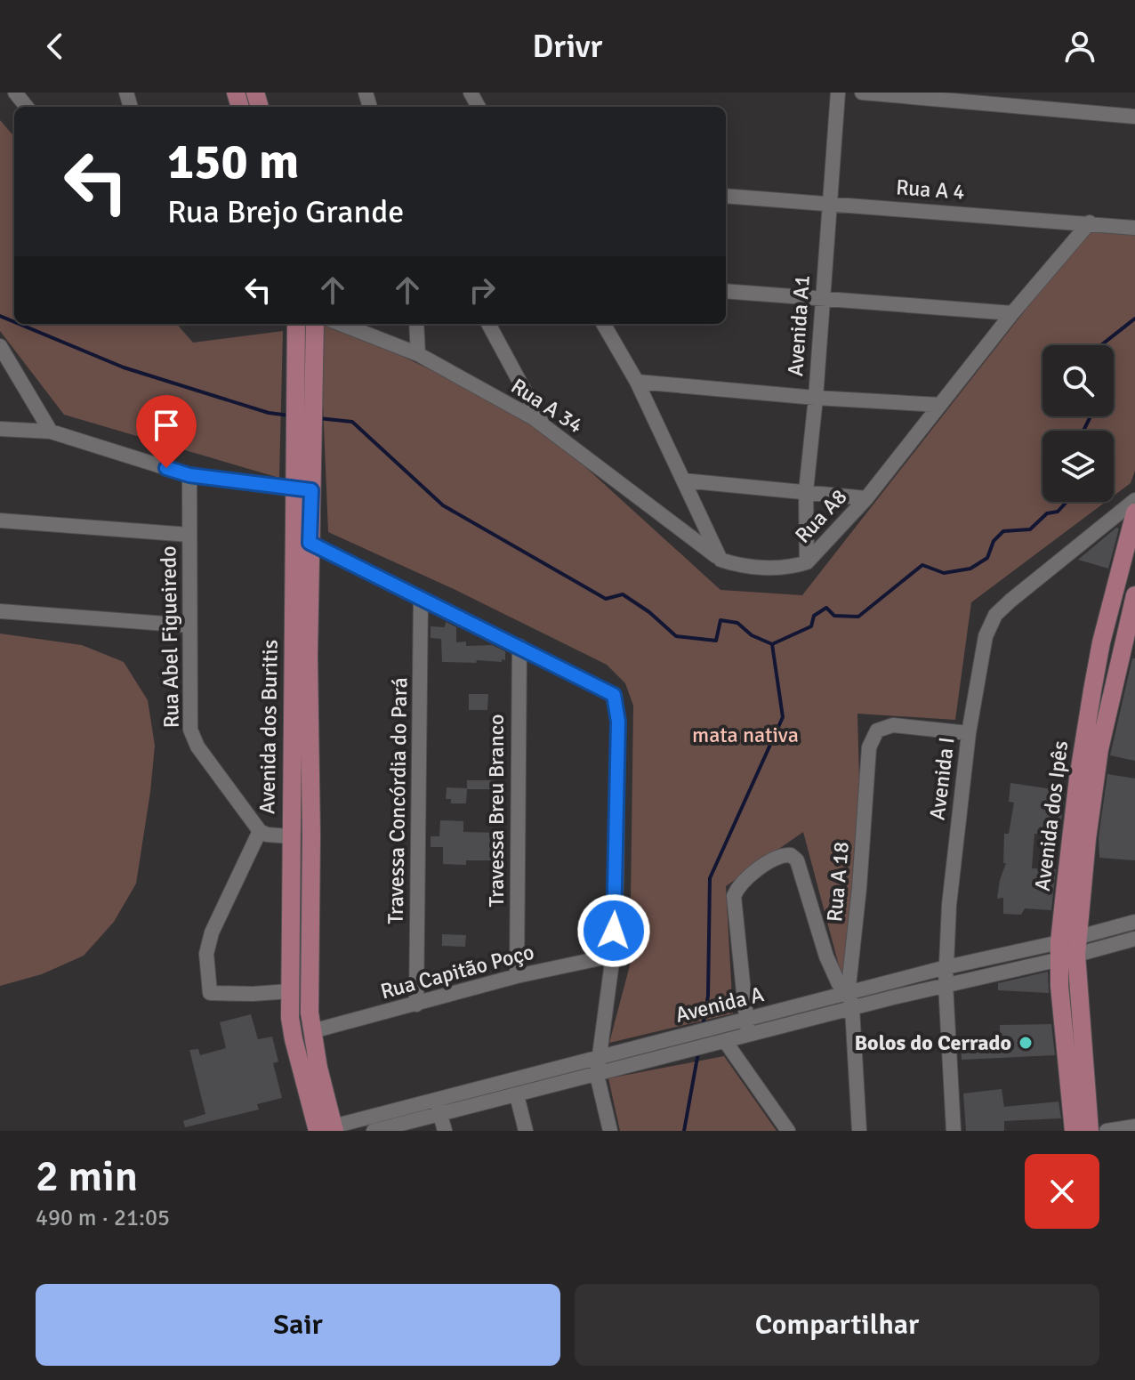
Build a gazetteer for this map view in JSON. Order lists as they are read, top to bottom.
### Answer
{
  "streets": {
    "main road": ["Avenida dos Buritis", "Avenida dos Ipês"],
    "street": [
      "Rua A 4",
      "Avenida A1",
      "Rua A 34",
      "Rua A8",
      "Rua Abel Figueiredo",
      "Avenida I",
      "Travessa Concórdia do Pará",
      "Travessa Breu Branco",
      "Rua A 18",
      "Rua Capitão Poço",
      "Avenida A"
    ]
  },
  "crossings": [
    ["Rua A 4", "Avenida A1"],
    ["Rua A 4", "Rua A8"],
    ["Avenida A1", "Rua A8"],
    ["Rua A 34", "Rua A8"],
    ["Avenida dos Buritis", "Rua Capitão Poço"],
    ["Avenida dos Buritis", "Avenida A"],
    ["Avenida I", "Rua A 18"],
    ["Avenida I", "Avenida A"],
    ["Travessa Concórdia do Pará", "Rua Capitão Poço"],
    ["Travessa Breu Branco", "Rua Capitão Poço"],
    ["Avenida dos Ipês", "Avenida A"],
    ["Rua A 18", "Avenida A"]
  ],
  "parks": ["mata nativa"],
  "places": ["Bolos do Cerrado"],
  "page": {
    "header": "Drivr",
    "turn": ["150 m", "Rua Brejo Grande"],
    "heading": ["2 min", "490 m · 21:05"],
    "buttons": ["Sair", "Compartilhar"]
  }
}
